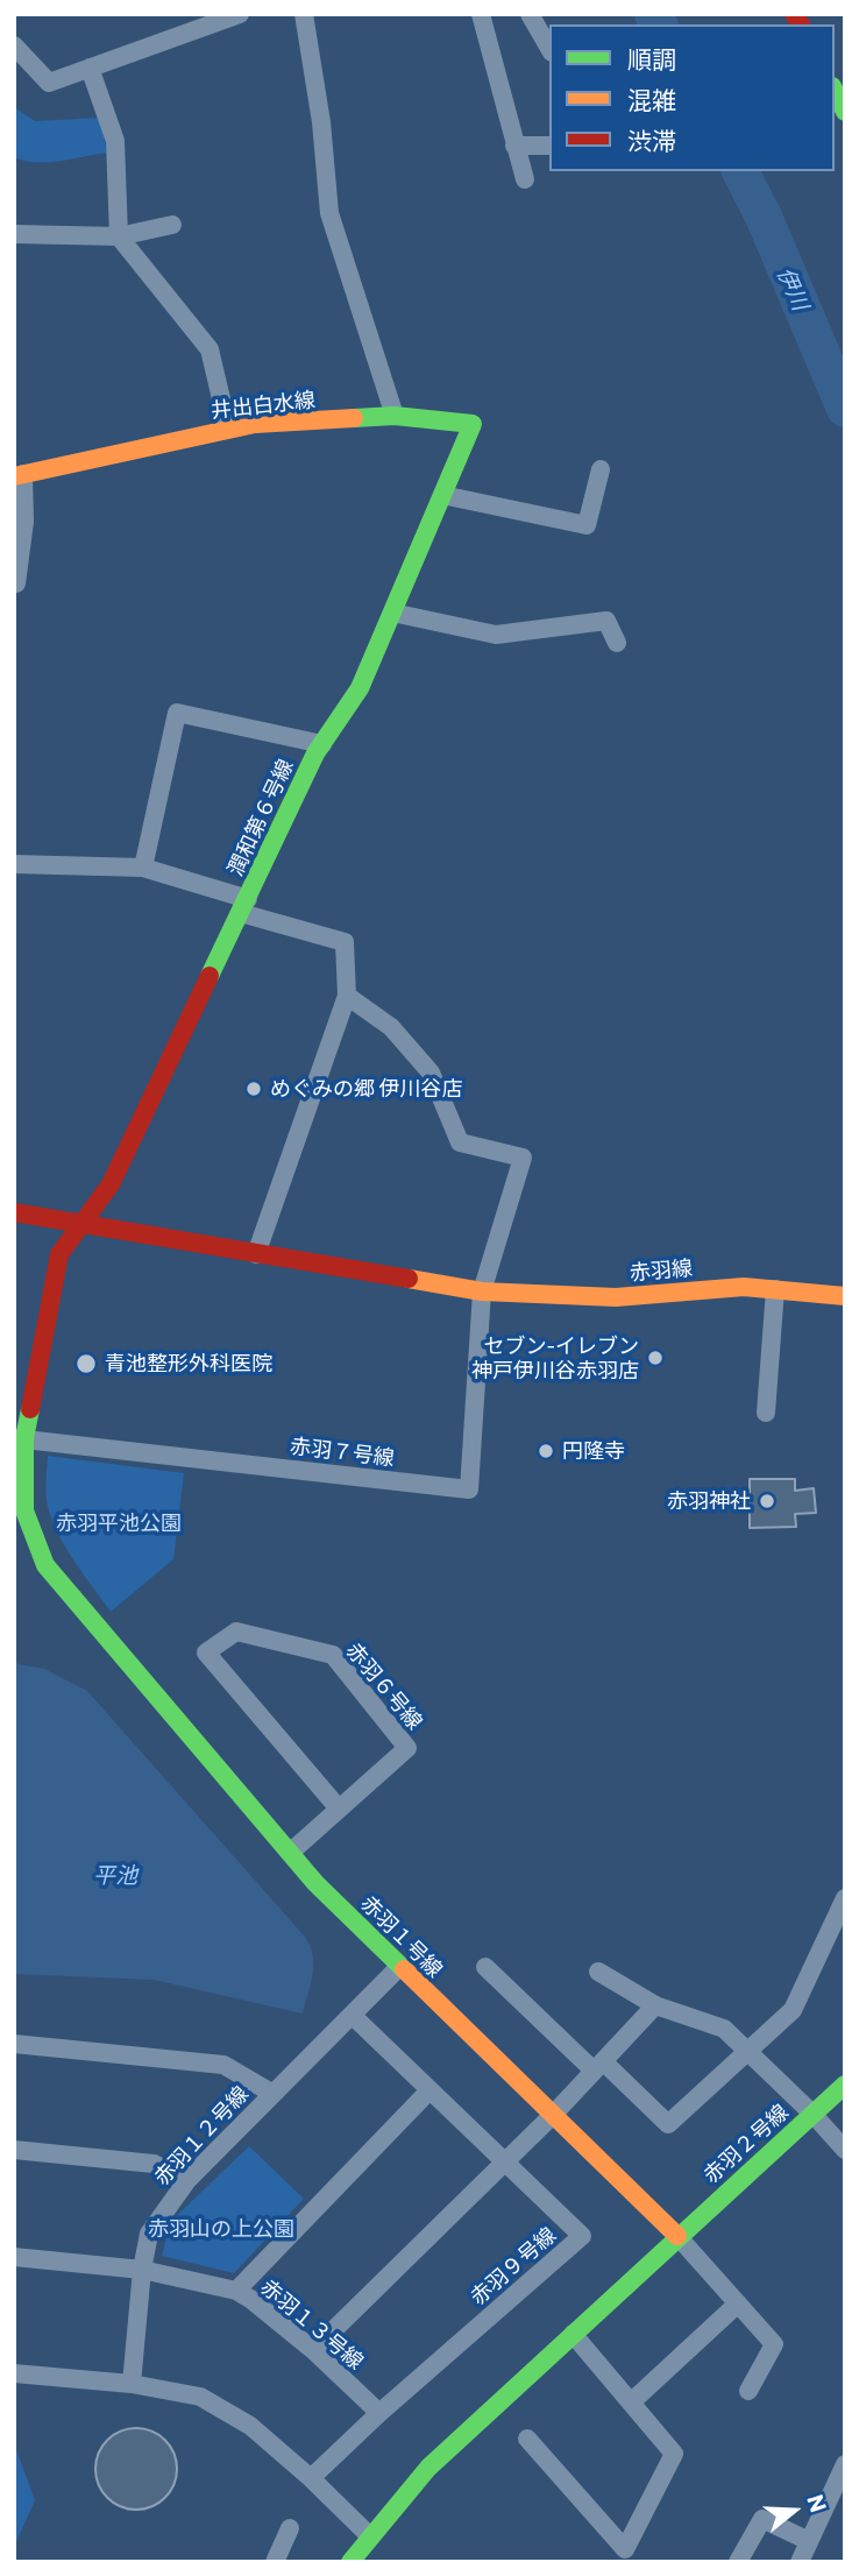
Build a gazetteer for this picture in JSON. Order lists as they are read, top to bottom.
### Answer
{
  "streets": {
    "street": [
      "井出白水線",
      "潤和第６号線",
      "赤羽線",
      "赤羽７号線",
      "赤羽６号線",
      "赤羽１号線",
      "赤羽１２号線",
      "赤羽２号線",
      "赤羽９号線",
      "赤羽１３号線"
    ]
  },
  "crossings": [
    ["井出白水線", "潤和第６号線"],
    ["潤和第６号線", "赤羽線"],
    ["潤和第６号線", "赤羽１号線"],
    ["赤羽線", "赤羽７号線"],
    ["赤羽線", "赤羽１号線"],
    ["赤羽７号線", "赤羽１号線"],
    ["赤羽６号線", "赤羽１号線"],
    ["赤羽１号線", "赤羽１２号線"],
    ["赤羽１号線", "赤羽２号線"],
    ["赤羽１２号線", "赤羽９号線"],
    ["赤羽１２号線", "赤羽１３号線"],
    ["赤羽９号線", "赤羽１３号線"]
  ],
  "water": ["伊川", "平池"],
  "parks": ["赤羽平池公園", "赤羽山の上公園"],
  "places": [
    "めぐみの郷 伊川谷店",
    "セブン-イレブン 神戸伊川谷赤羽店",
    "青池整形外科医院",
    "円隆寺",
    "赤羽神社"
  ],
  "legend": ["順調", "混雑", "渋滞"],
  "north": "right"
}
